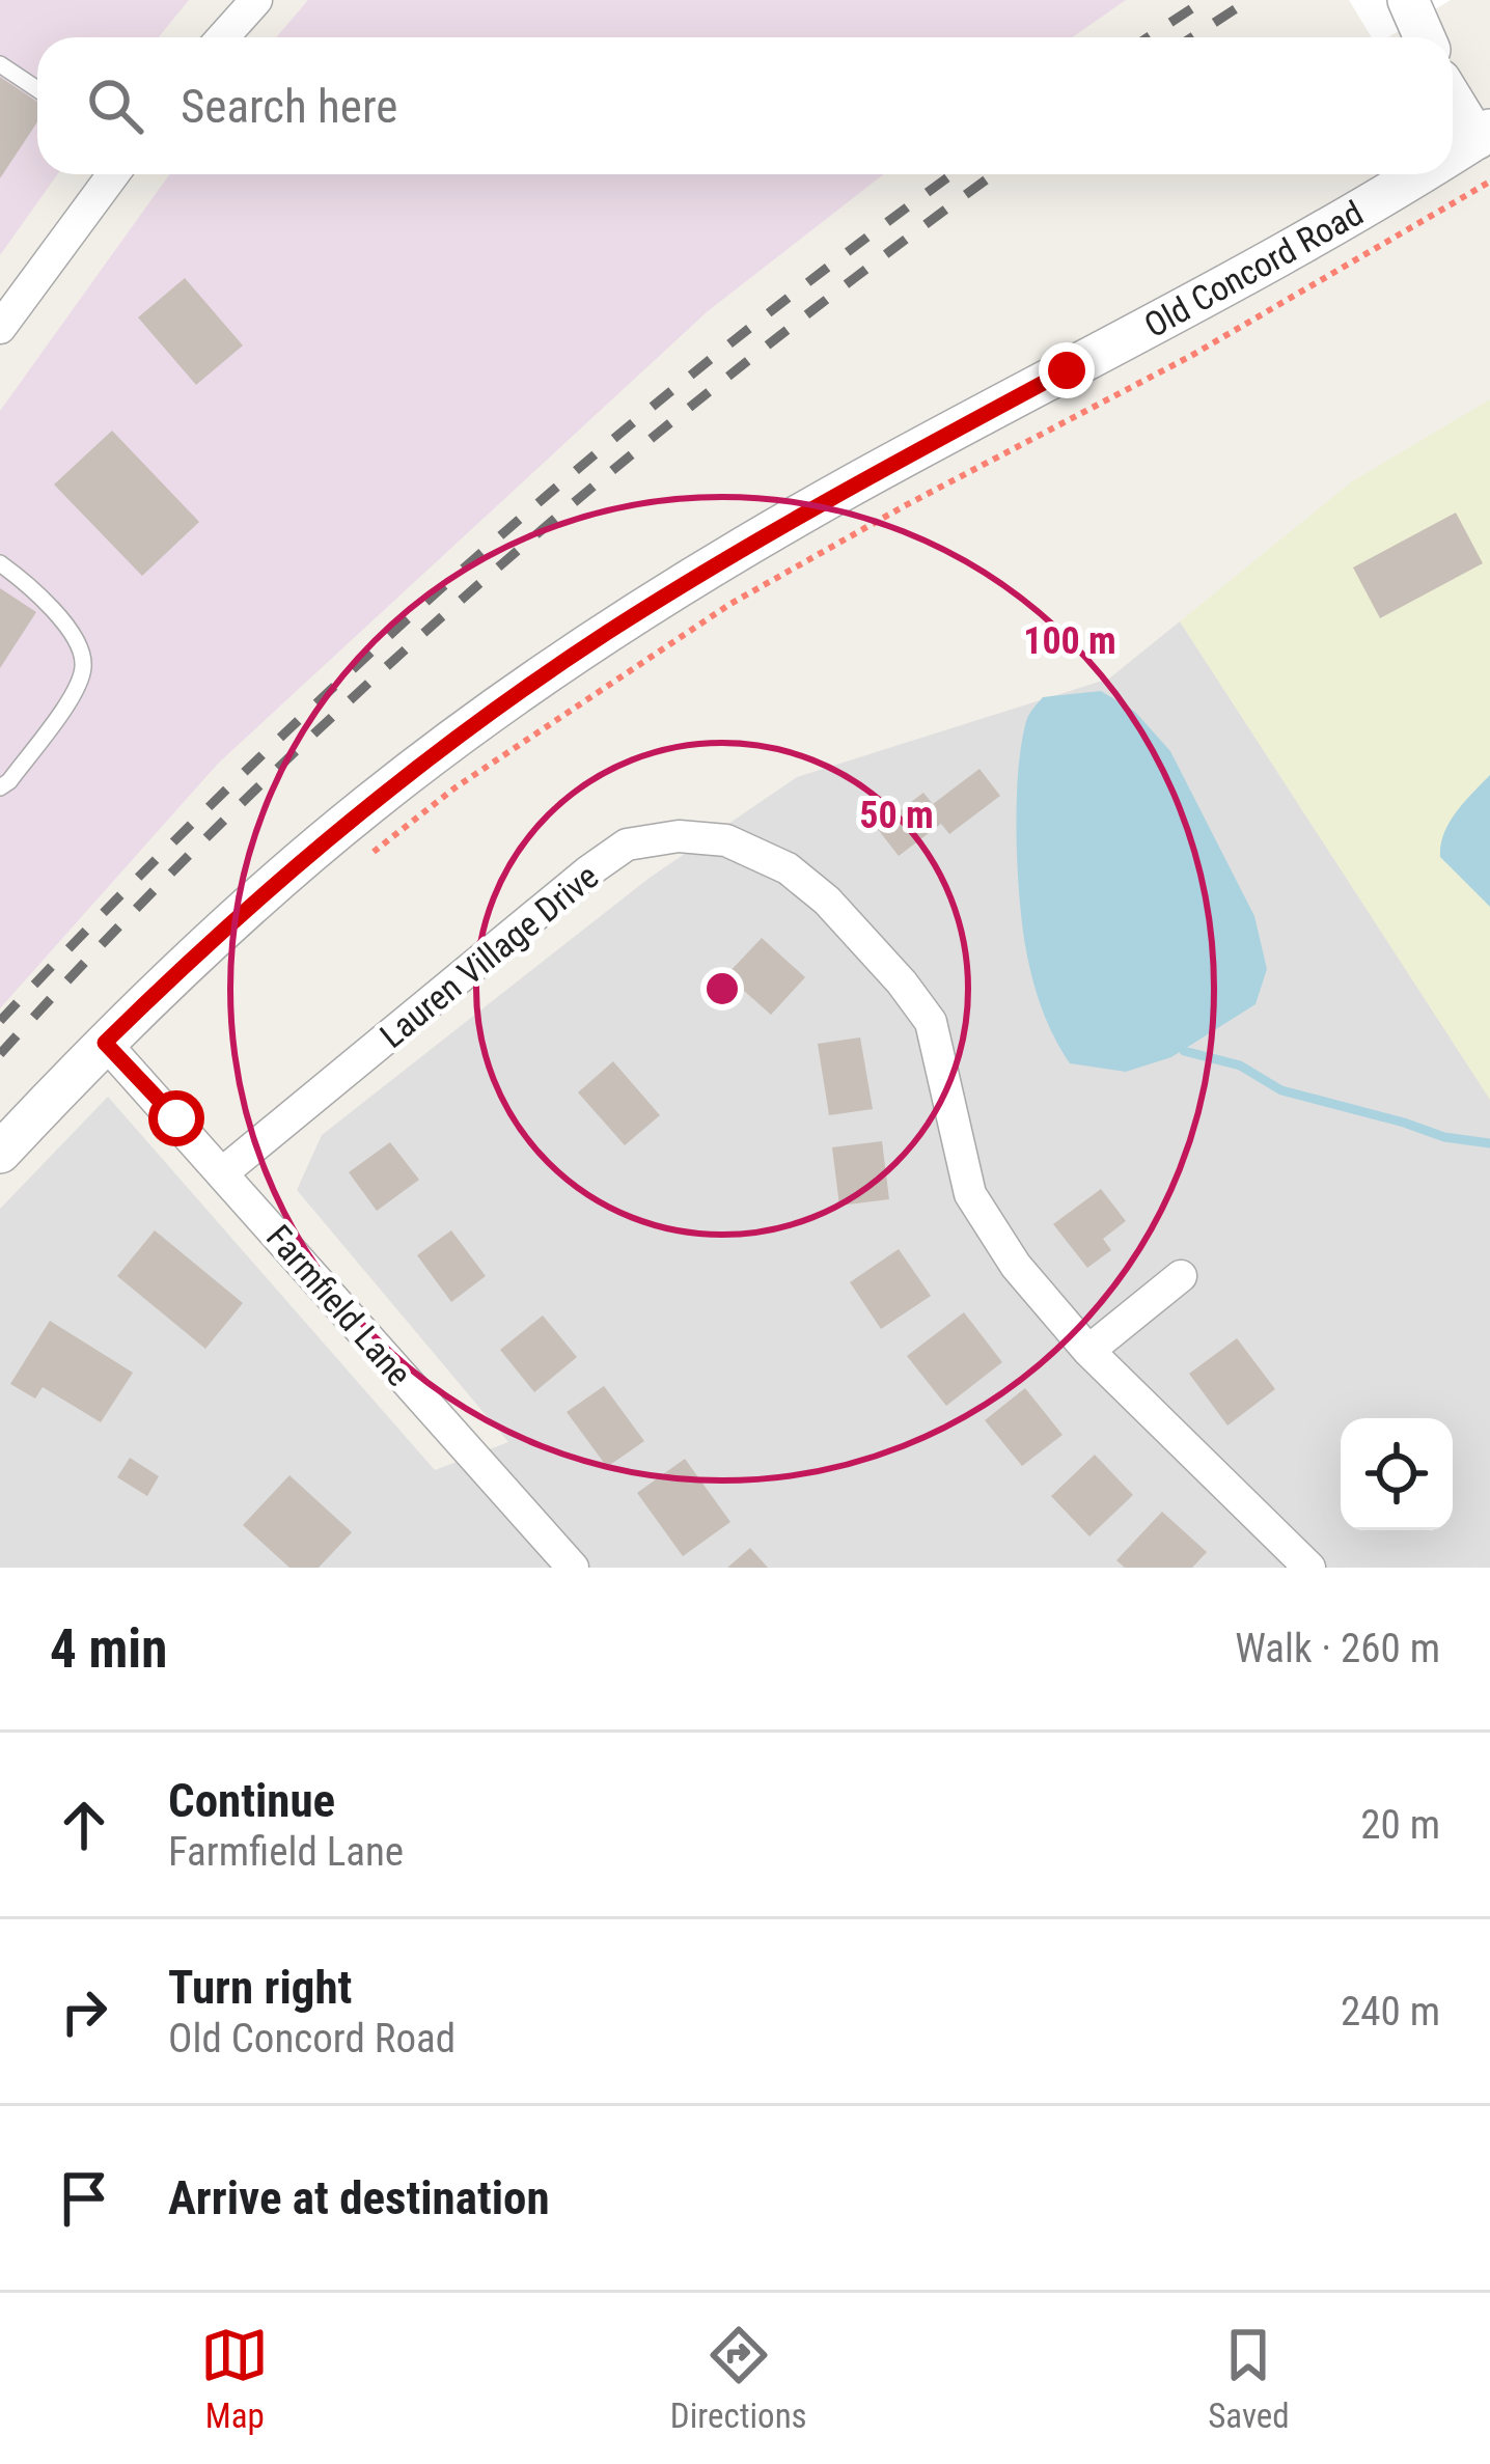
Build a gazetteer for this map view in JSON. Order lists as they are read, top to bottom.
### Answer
{
  "streets": {
    "street": ["Old Concord Road", "Lauren Village Drive", "Farmfield Lane"]
  },
  "crossings": [
    ["Old Concord Road", "Farmfield Lane"],
    ["Lauren Village Drive", "Farmfield Lane"]
  ],
  "page": {
    "search": "Search here",
    "heading": ["4 min", "Walk · 260 m"],
    "list": [
      ["Continue", "Farmfield Lane", "20 m"],
      ["Turn right", "Old Concord Road", "240 m"],
      "Arrive at destination"
    ],
    "nav": ["Map", "Directions", "Saved"]
  },
  "rings": ["100 m", "50 m"]
}
